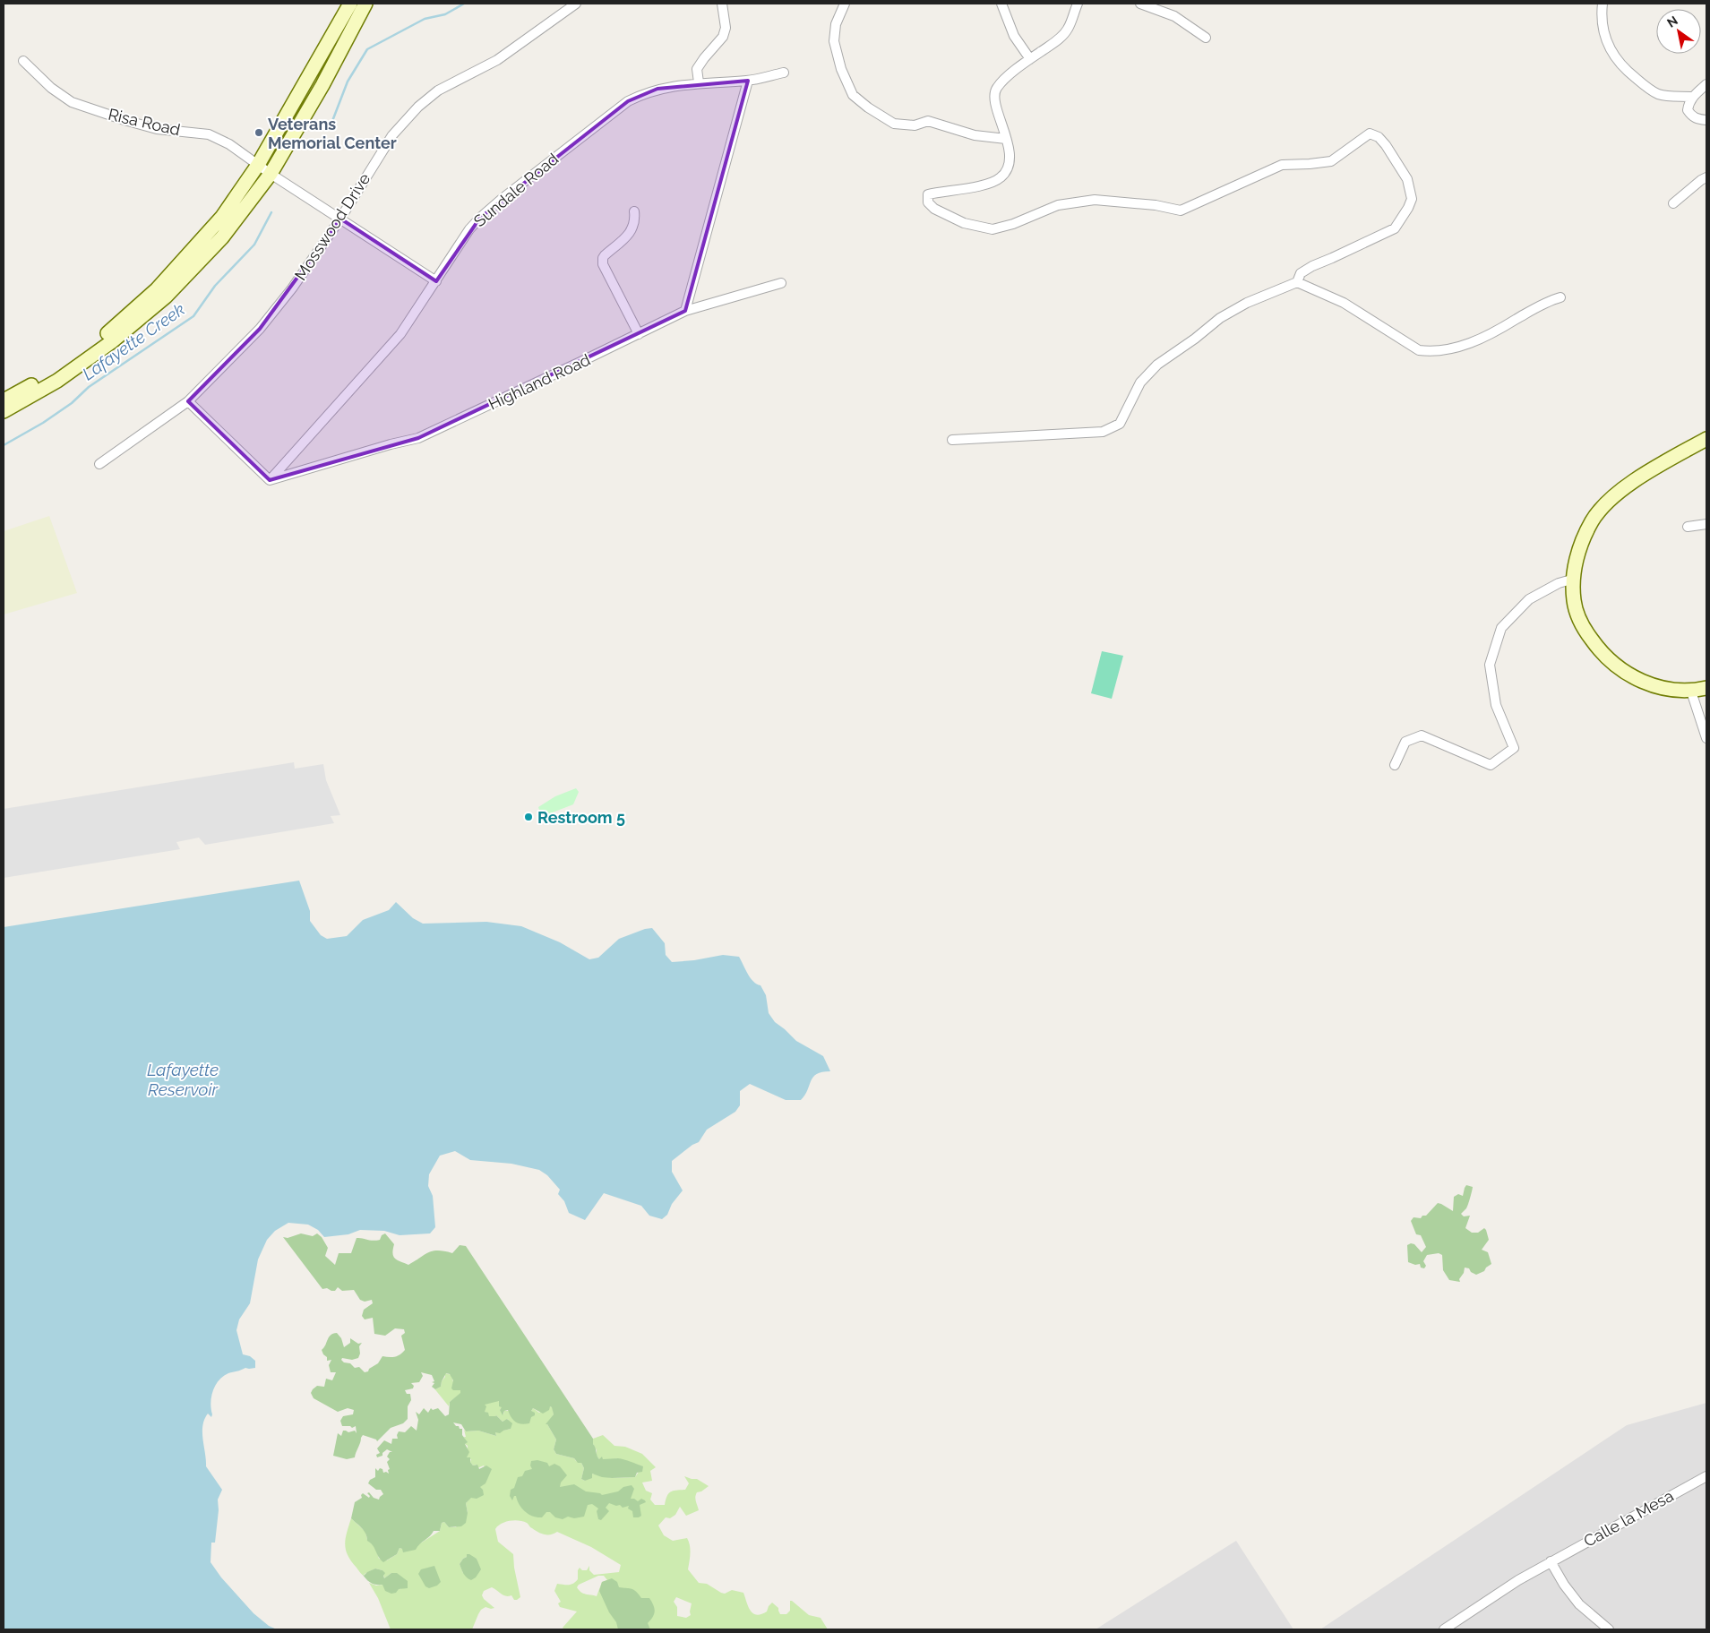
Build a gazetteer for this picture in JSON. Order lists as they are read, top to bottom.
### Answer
{
  "streets": {
    "street": [
      "Risa Road",
      "Sundale Road",
      "Mosswood Drive",
      "Highland Road",
      "Calle la Mesa"
    ]
  },
  "crossings": [
    ["Risa Road", "Sundale Road"],
    ["Risa Road", "Mosswood Drive"],
    ["Sundale Road", "Highland Road"]
  ],
  "water": ["Lafayette Creek", "Lafayette Reservoir"],
  "places": ["Veterans Memorial Center", "Restroom 5"],
  "north": "top left"
}
